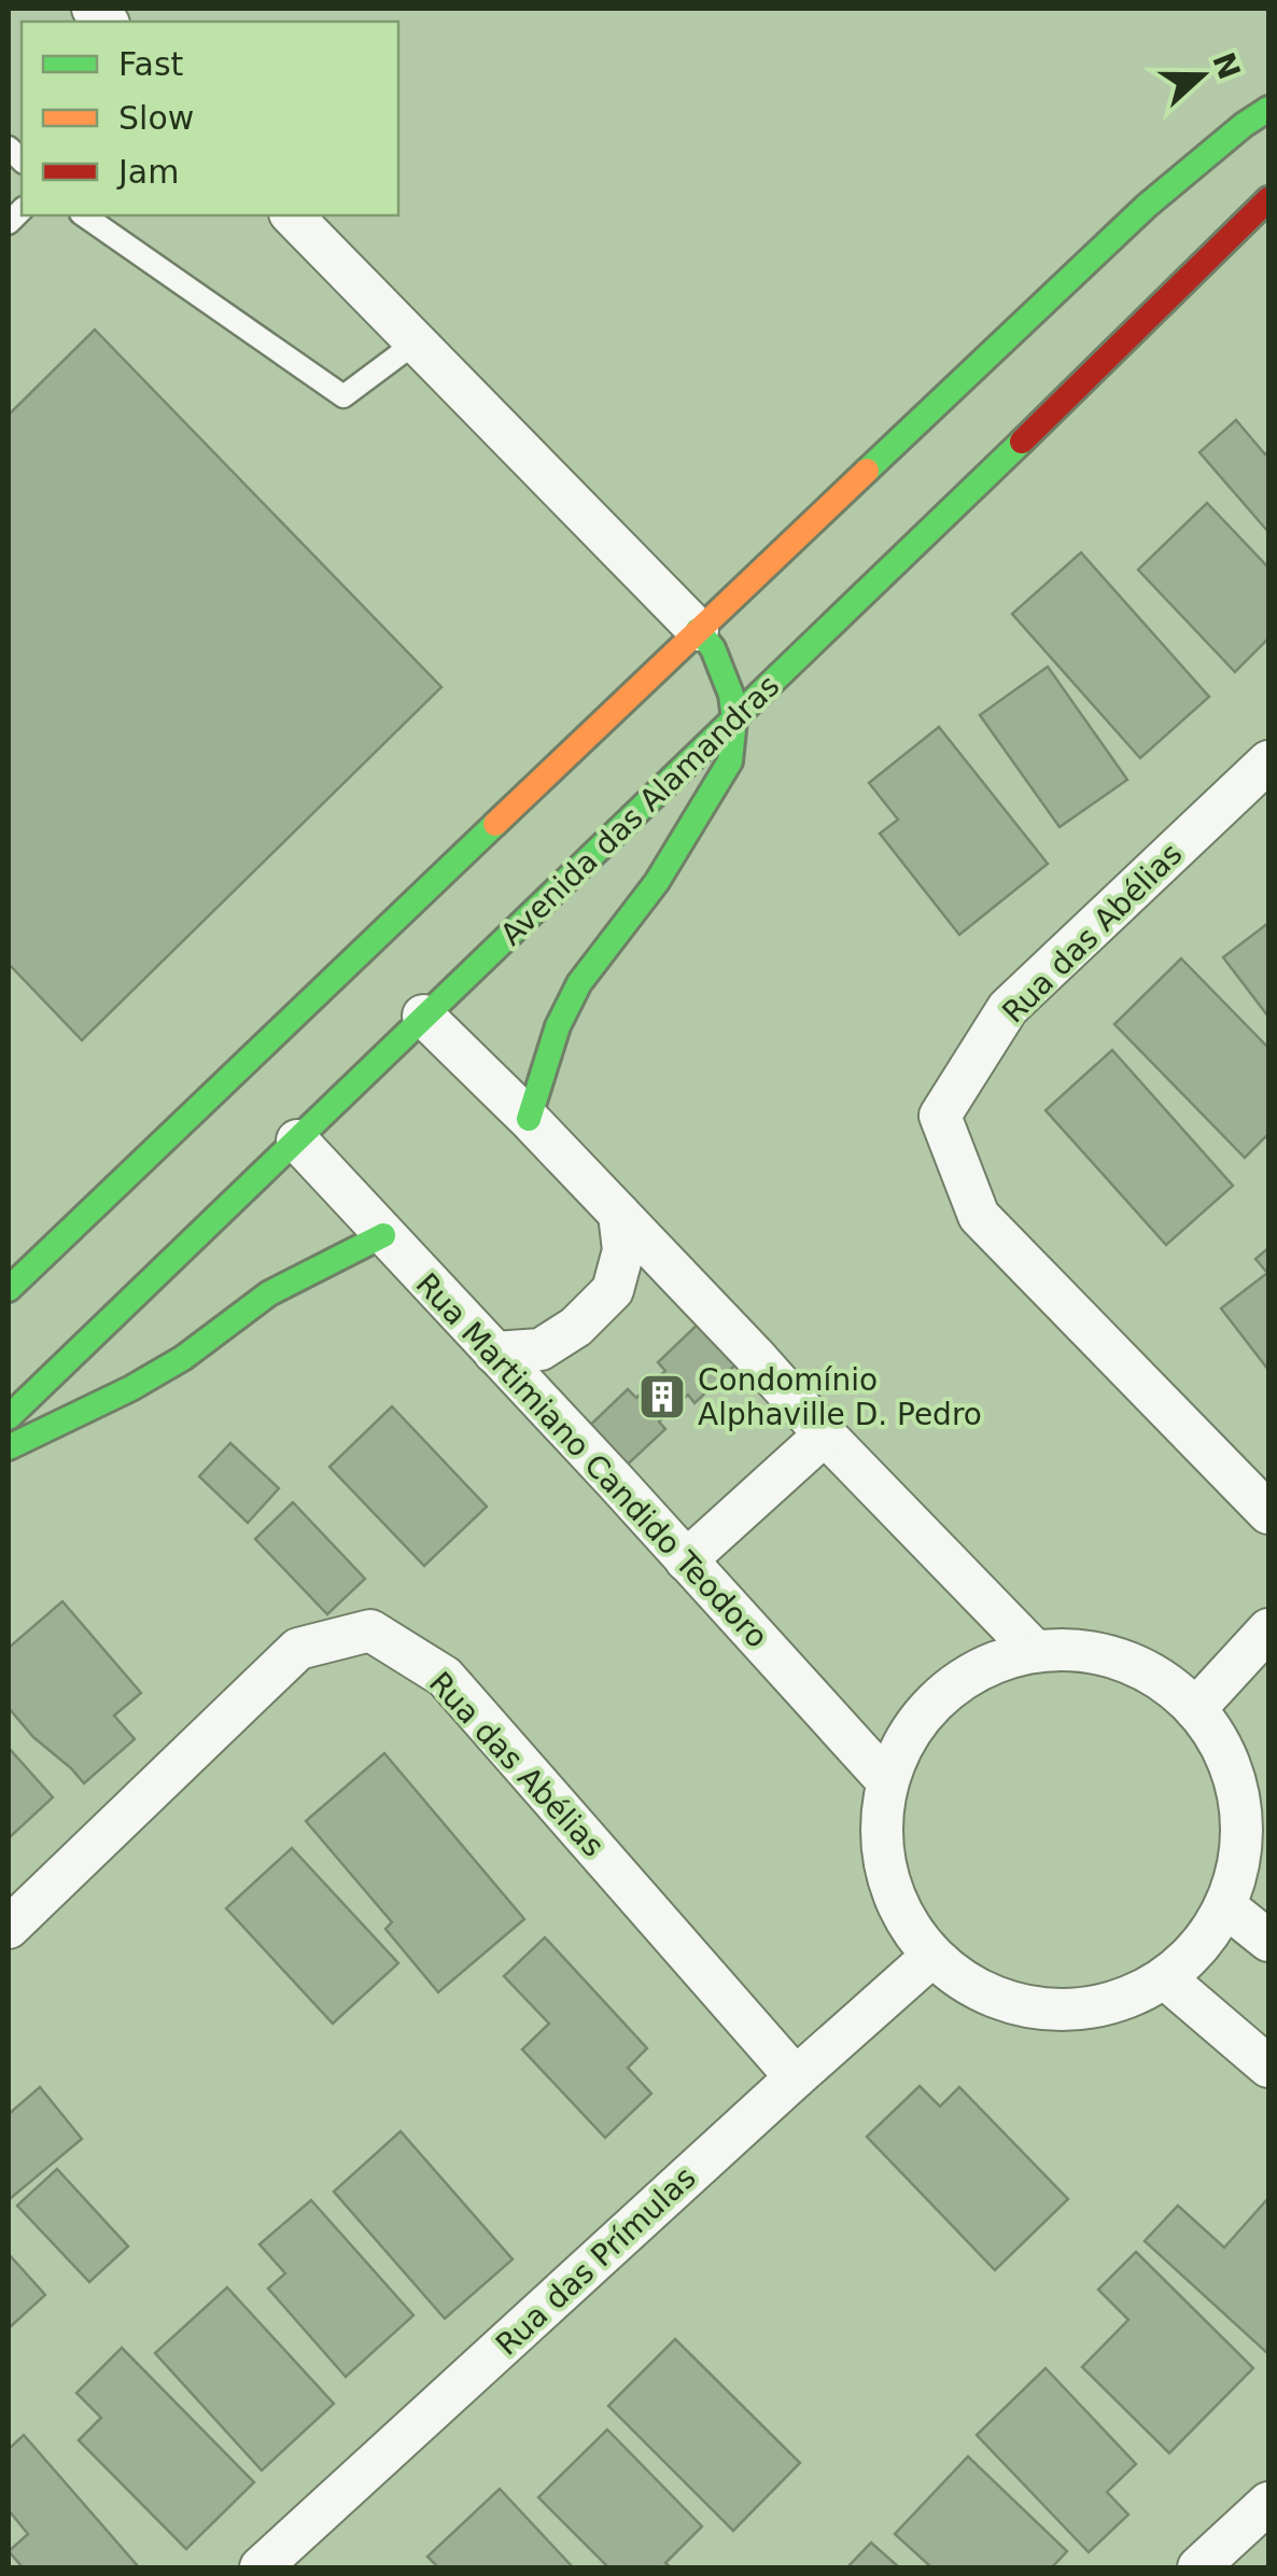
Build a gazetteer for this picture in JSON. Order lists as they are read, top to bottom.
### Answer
{
  "streets": {
    "street": [
      "Avenida das Alamandras",
      "Rua das Abélias",
      "Rua Martimiano Candido Teodoro",
      "Rua das Prímulas"
    ]
  },
  "crossings": [
    ["Avenida das Alamandras", "Rua Martimiano Candido Teodoro"],
    ["Rua das Abélias", "Rua das Prímulas"],
    ["Rua Martimiano Candido Teodoro", "Rua das Prímulas"]
  ],
  "places": {
    "building": ["Condomínio Alphaville D. Pedro"]
  },
  "legend": ["Fast", "Slow", "Jam"],
  "north": "right"
}
